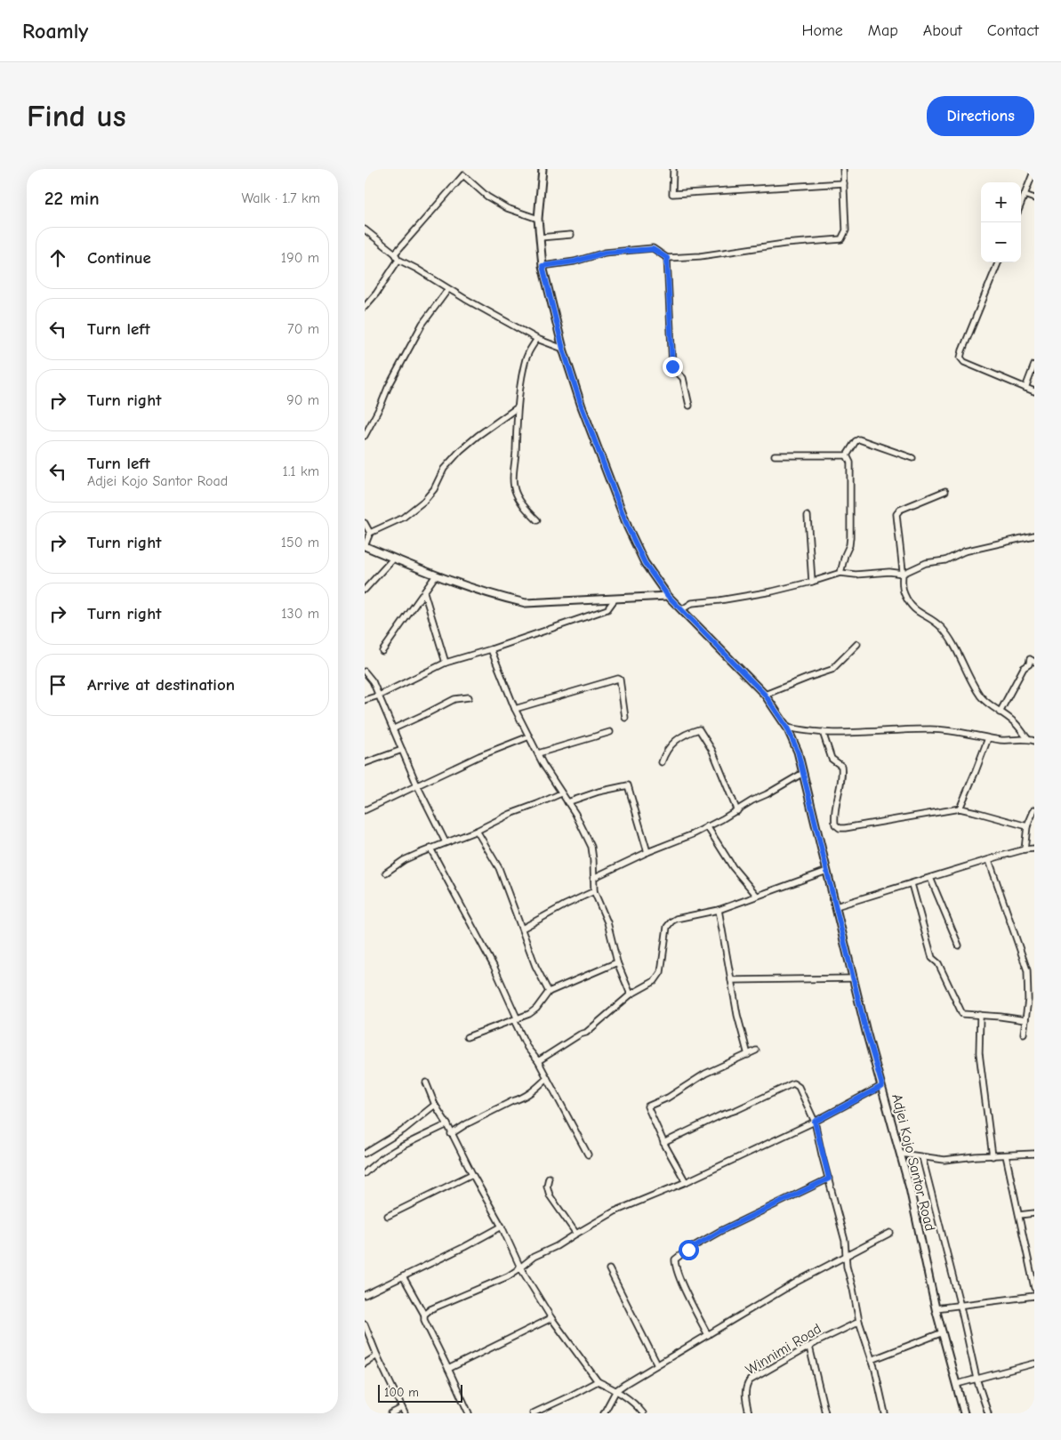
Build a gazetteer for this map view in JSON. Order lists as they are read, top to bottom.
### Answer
{
  "streets": {
    "street": ["Adjei Kojo Santor Road", "Winnimi Road"]
  },
  "scale_bar": "100 m",
  "page": {
    "header": "Roamly",
    "nav": [
      "Home",
      "Map",
      "About",
      "Contact"
    ],
    "buttons": "Directions",
    "title": "Find us",
    "heading": ["22 min", "Walk · 1.7 km"],
    "map_buttons": ["+", "−"],
    "list": [
      ["Continue", "190 m"],
      ["Turn left", "70 m"],
      ["Turn right", "90 m"],
      ["Turn left", "Adjei Kojo Santor Road", "1.1 km"],
      ["Turn right", "150 m"],
      ["Turn right", "130 m"],
      "Arrive at destination"
    ],
    "scale": "100 m"
  }
}
